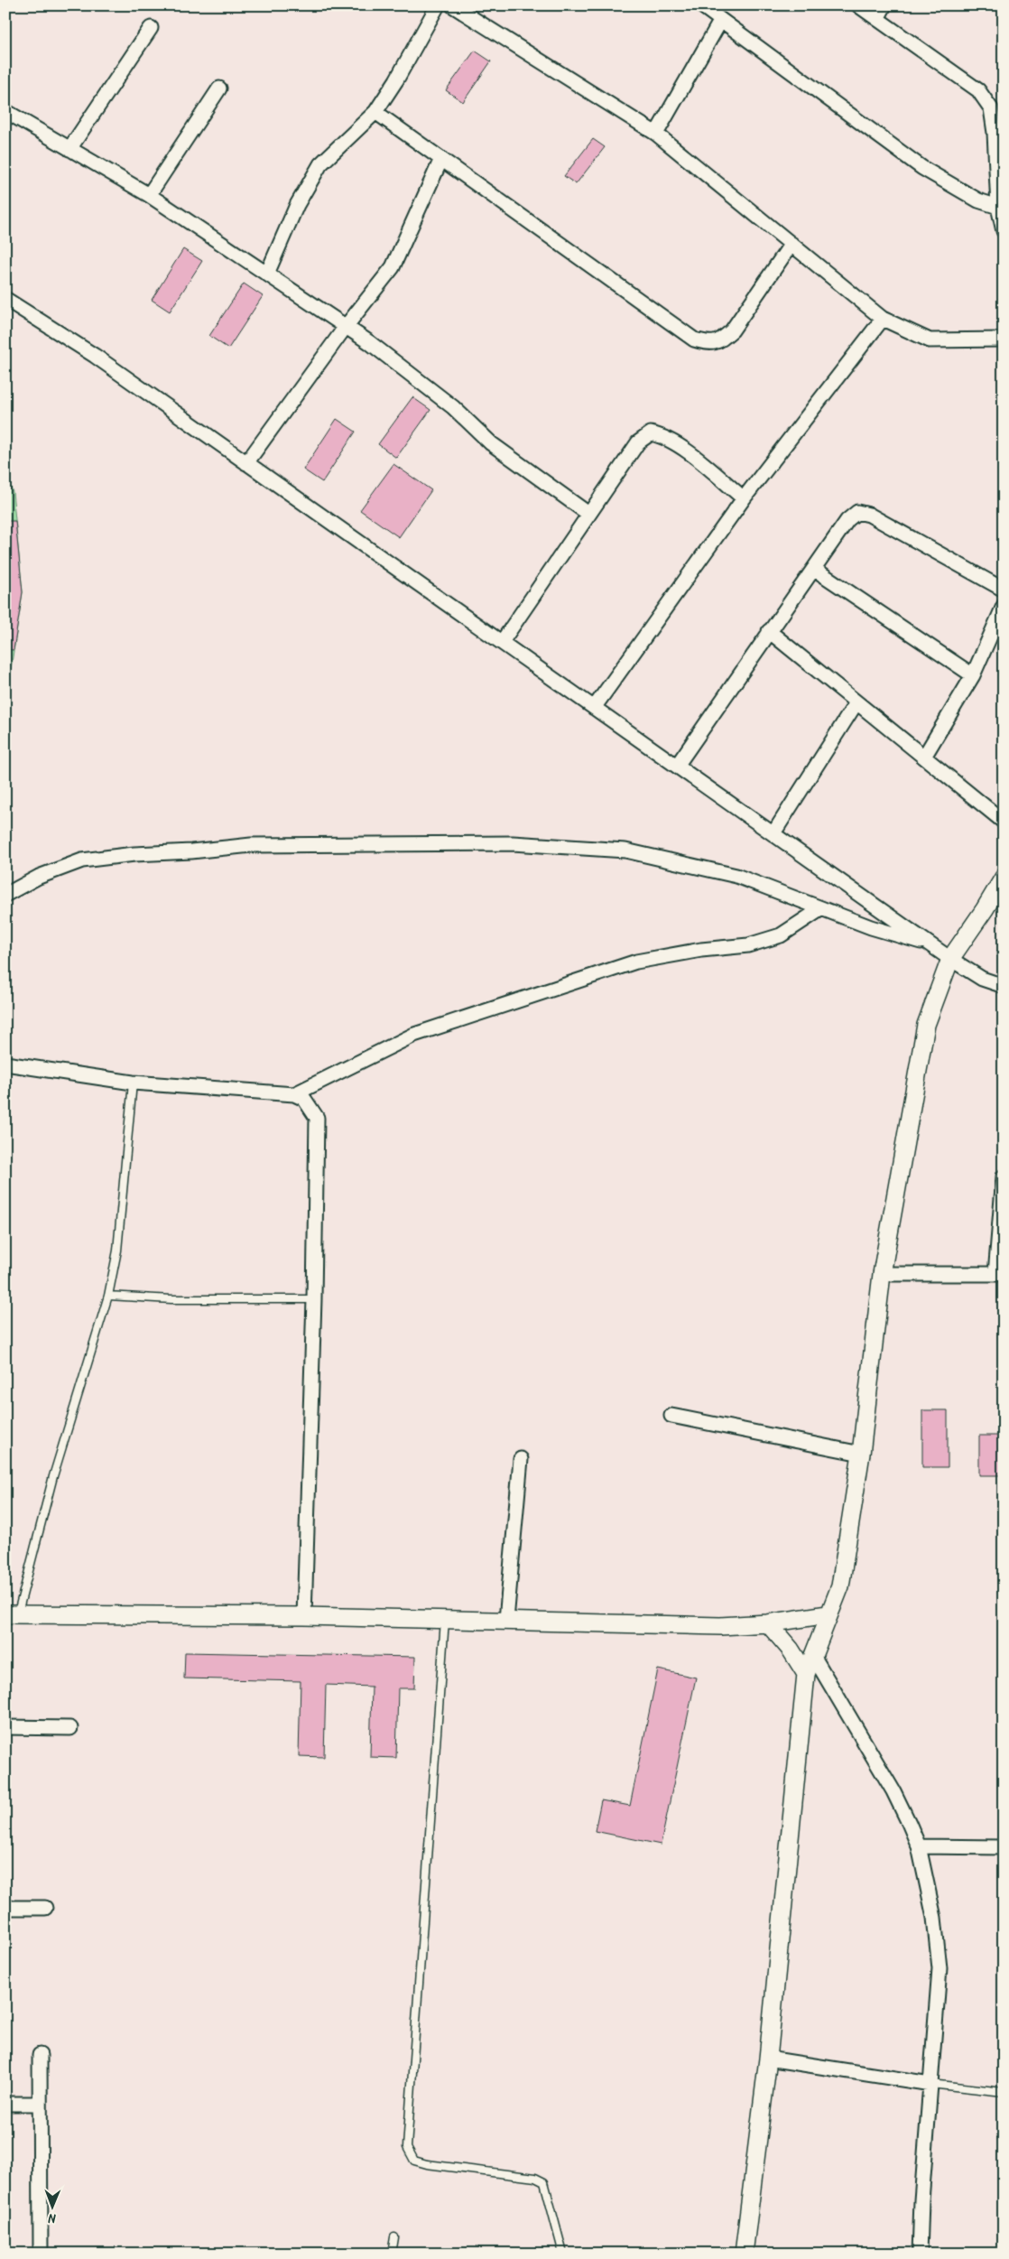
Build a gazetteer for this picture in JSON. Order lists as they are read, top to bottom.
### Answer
{
  "north": "bottom"
}
